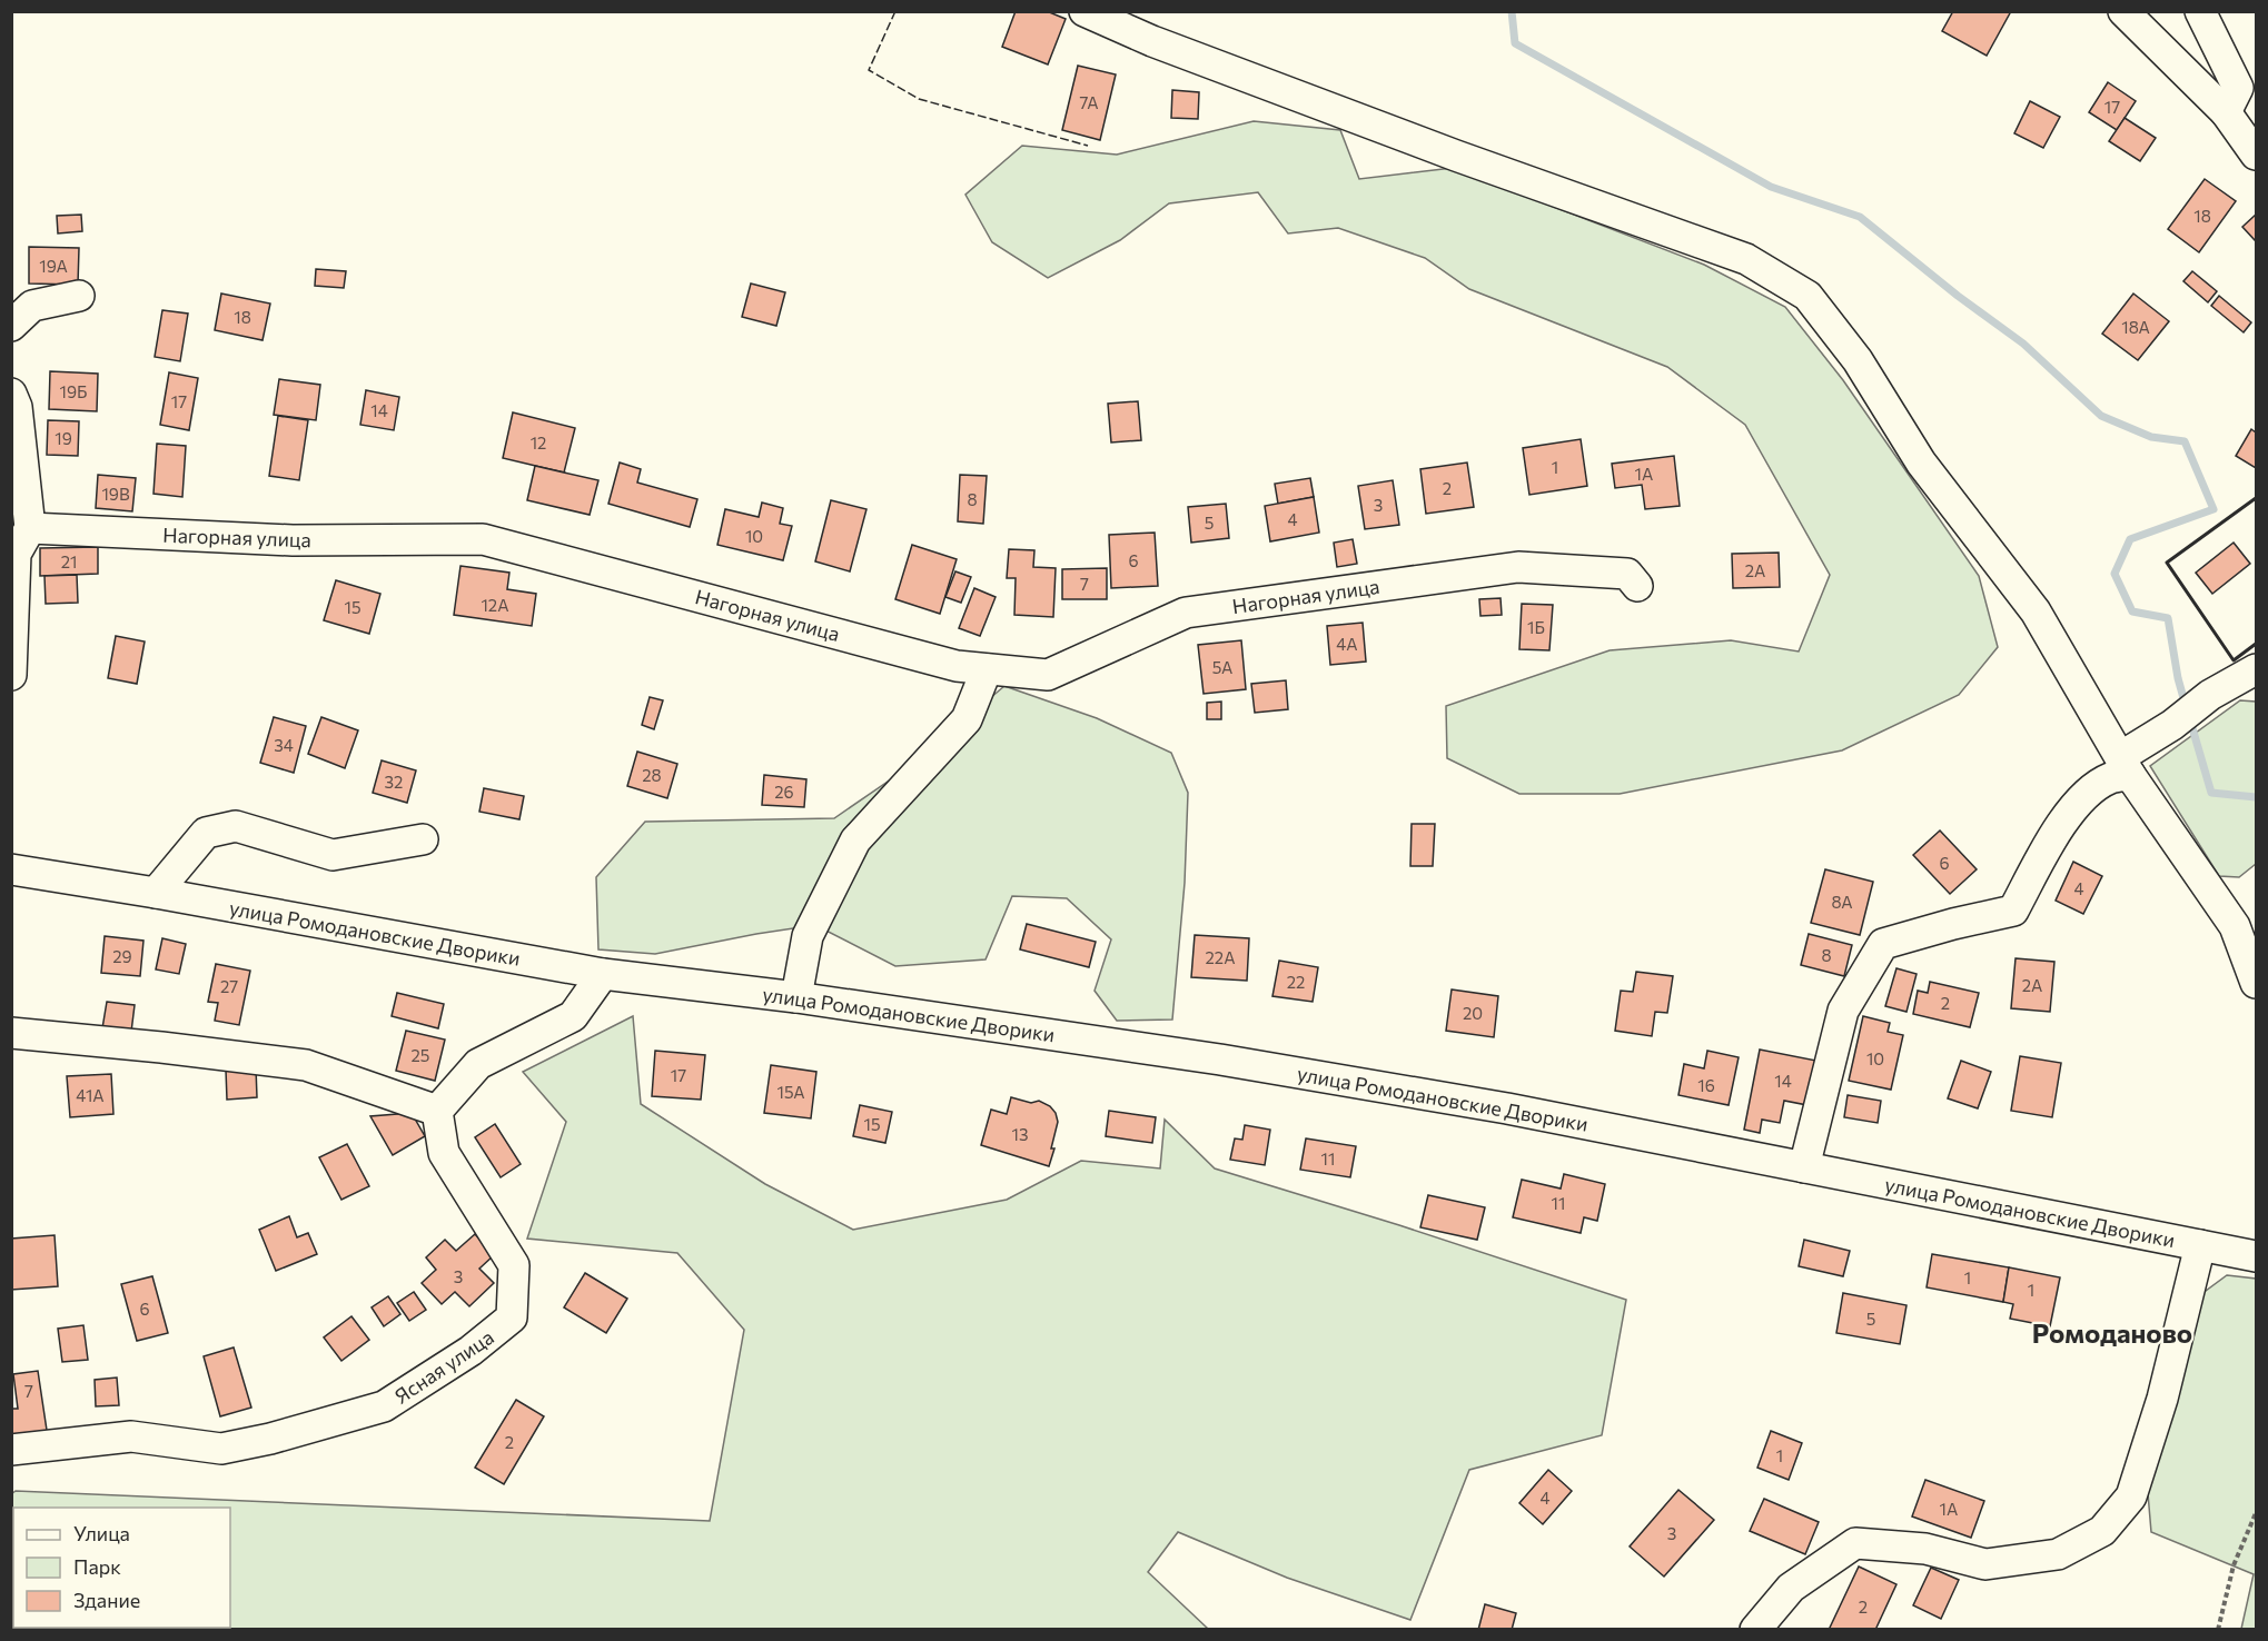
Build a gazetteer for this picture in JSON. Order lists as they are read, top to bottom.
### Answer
{
  "streets": {
    "street": ["Нагорная улица", "улица Ромодановские Дворики", "Ясная улица"]
  },
  "districts": ["Ромоданово"],
  "house_numbers": [
    "7А",
    "17",
    "18",
    "19А",
    "18",
    "18А",
    "19Б",
    "17",
    "14",
    "19",
    "12",
    "1",
    "1А",
    "2",
    "19В",
    "8",
    "3",
    "4",
    "5",
    "10",
    "6",
    "21",
    "2А",
    "7",
    "12А",
    "15",
    "1Б",
    "4А",
    "5А",
    "34",
    "28",
    "32",
    "26",
    "6",
    "4",
    "8А",
    "8",
    "29",
    "22А",
    "22",
    "2А",
    "27",
    "2",
    "20",
    "25",
    "10",
    "17",
    "14",
    "16",
    "15А",
    "41А",
    "15",
    "13",
    "11",
    "11",
    "3",
    "1",
    "1",
    "6",
    "5",
    "7",
    "2",
    "1",
    "4",
    "1А",
    "3",
    "2"
  ],
  "legend": ["Улица", "Парк", "Здание"]
}
